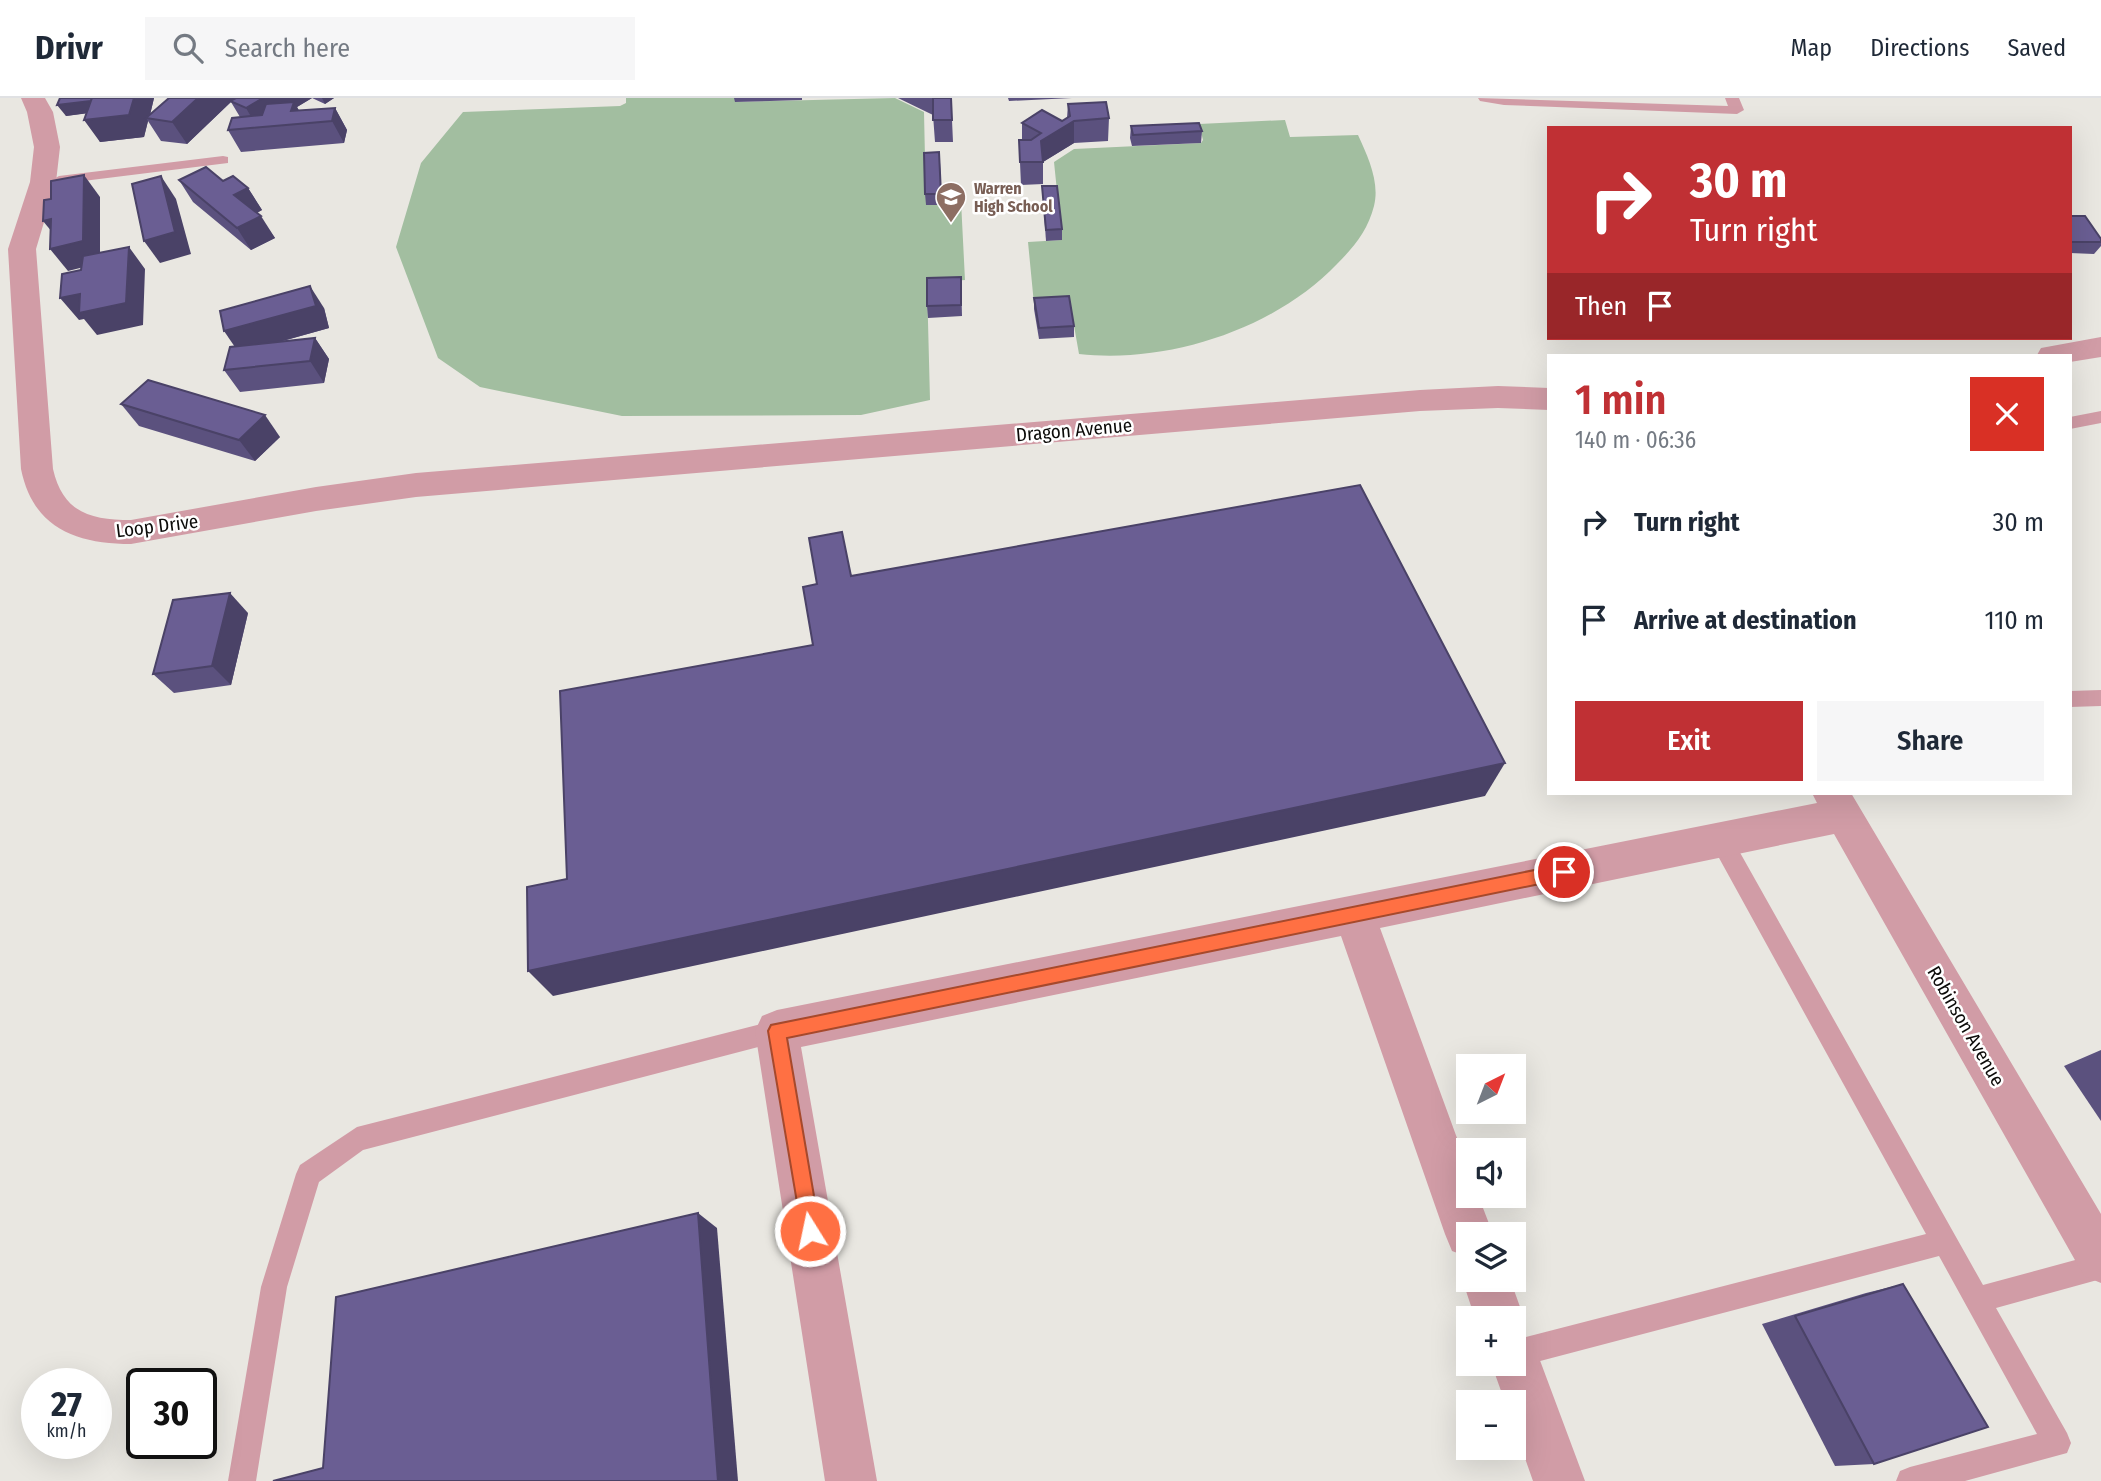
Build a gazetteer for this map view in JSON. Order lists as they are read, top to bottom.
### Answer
{
  "streets": {
    "street": ["Dragon Avenue", "Loop Drive", "Robinson Avenue"]
  },
  "crossings": [
    ["Dragon Avenue", "Loop Drive"]
  ],
  "places": {
    "school or university": ["Warren High School"]
  },
  "north": "top right",
  "page": {
    "header": "Drivr",
    "search": "Search here",
    "nav": ["Map", "Directions", "Saved"],
    "turn": ["30 m", "Turn right"],
    "then": "Then",
    "heading": ["1 min", "140 m · 06:36"],
    "list": [
      {
        "name": "Turn right",
        "value": "30 m"
      },
      {
        "name": "Arrive at destination",
        "value": "110 m"
      }
    ],
    "buttons": ["Exit", "Share"],
    "map_buttons": ["+", "−"],
    "speed": "27 km/h",
    "limit": "30"
  }
}
